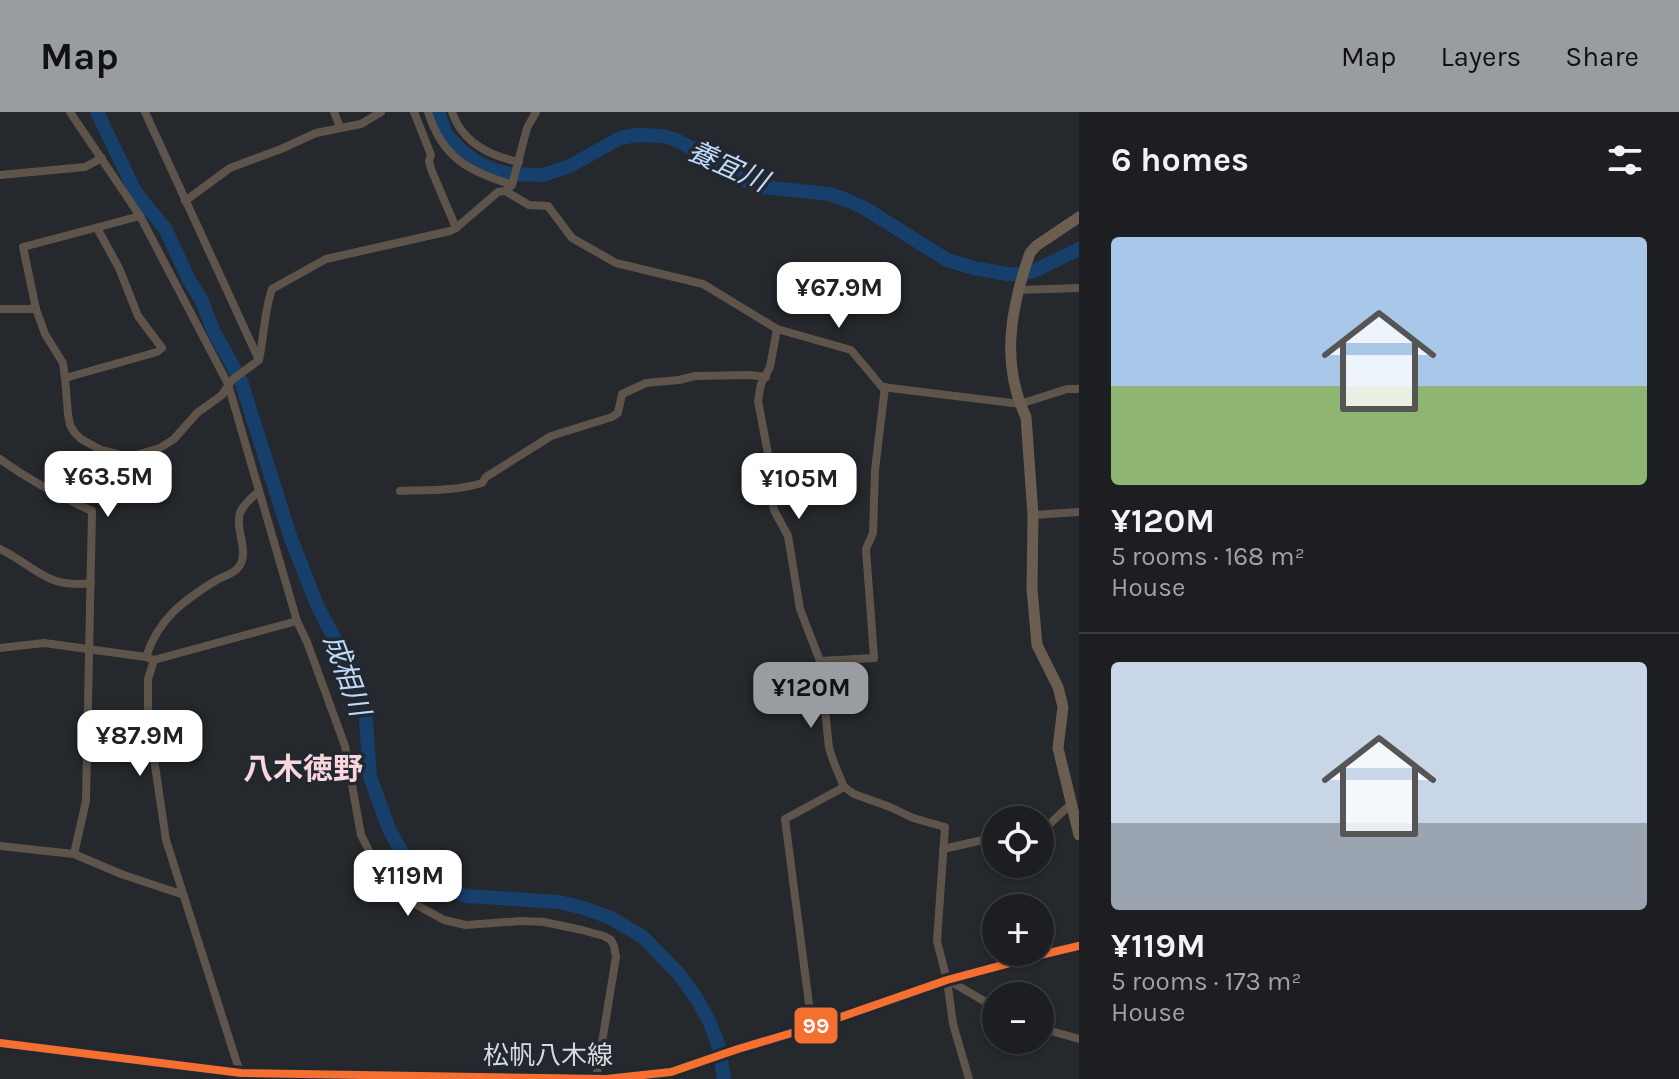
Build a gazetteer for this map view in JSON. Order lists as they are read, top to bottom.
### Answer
{
  "streets": {
    "main road": ["松帆八木線"]
  },
  "districts": ["八木徳野"],
  "water": ["養宜川", "成相川"],
  "lines": ["transit line 99"],
  "page": {
    "header": "Map",
    "nav": ["Map", "Layers", "Share"],
    "heading": "6 homes",
    "list": [
      {
        "name": "¥120M",
        "note": "5 rooms · 168 m² · House"
      },
      {
        "name": "¥119M",
        "note": "5 rooms · 173 m² · House"
      }
    ],
    "price": [
      "¥67.9M",
      "¥63.5M",
      "¥105M",
      "¥120M",
      "¥87.9M",
      "¥119M"
    ],
    "map_buttons": ["+", "−"]
  }
}
